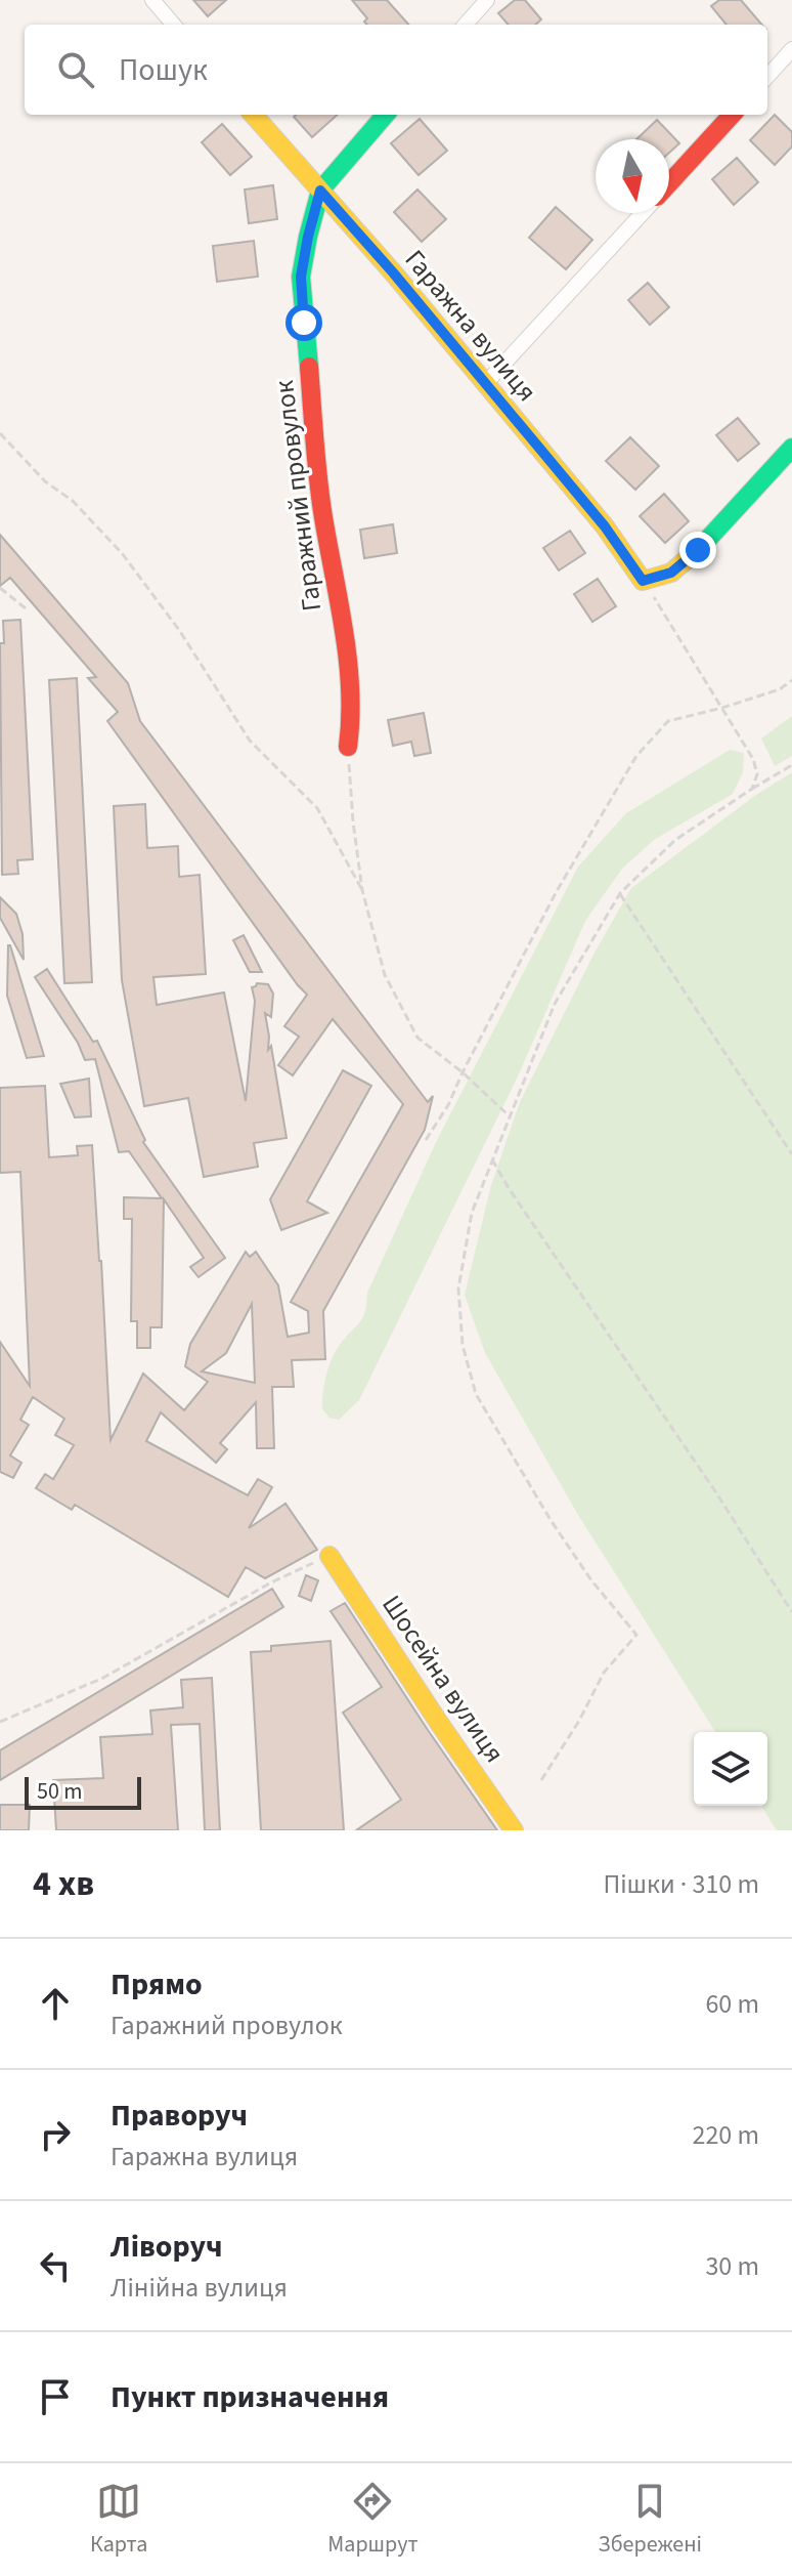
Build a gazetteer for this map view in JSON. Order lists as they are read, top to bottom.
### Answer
{
  "streets": {
    "street": ["Гаражна вулиця", "Гаражний провулок", "Шосейна вулиця"]
  },
  "crossings": [
    ["Гаражна вулиця", "Гаражний провулок"]
  ],
  "scale_bar": "50 m",
  "north": "bottom",
  "page": {
    "search": "Пошук",
    "scale": "50 m",
    "heading": ["4 хв", "Пішки · 310 m"],
    "list": [
      ["Прямо", "Гаражний провулок", "60 m"],
      ["Праворуч", "Гаражна вулиця", "220 m"],
      ["Ліворуч", "Лінійна вулиця", "30 m"],
      "Пункт призначення"
    ],
    "nav": ["Карта", "Маршрут", "Збережені"]
  }
}
